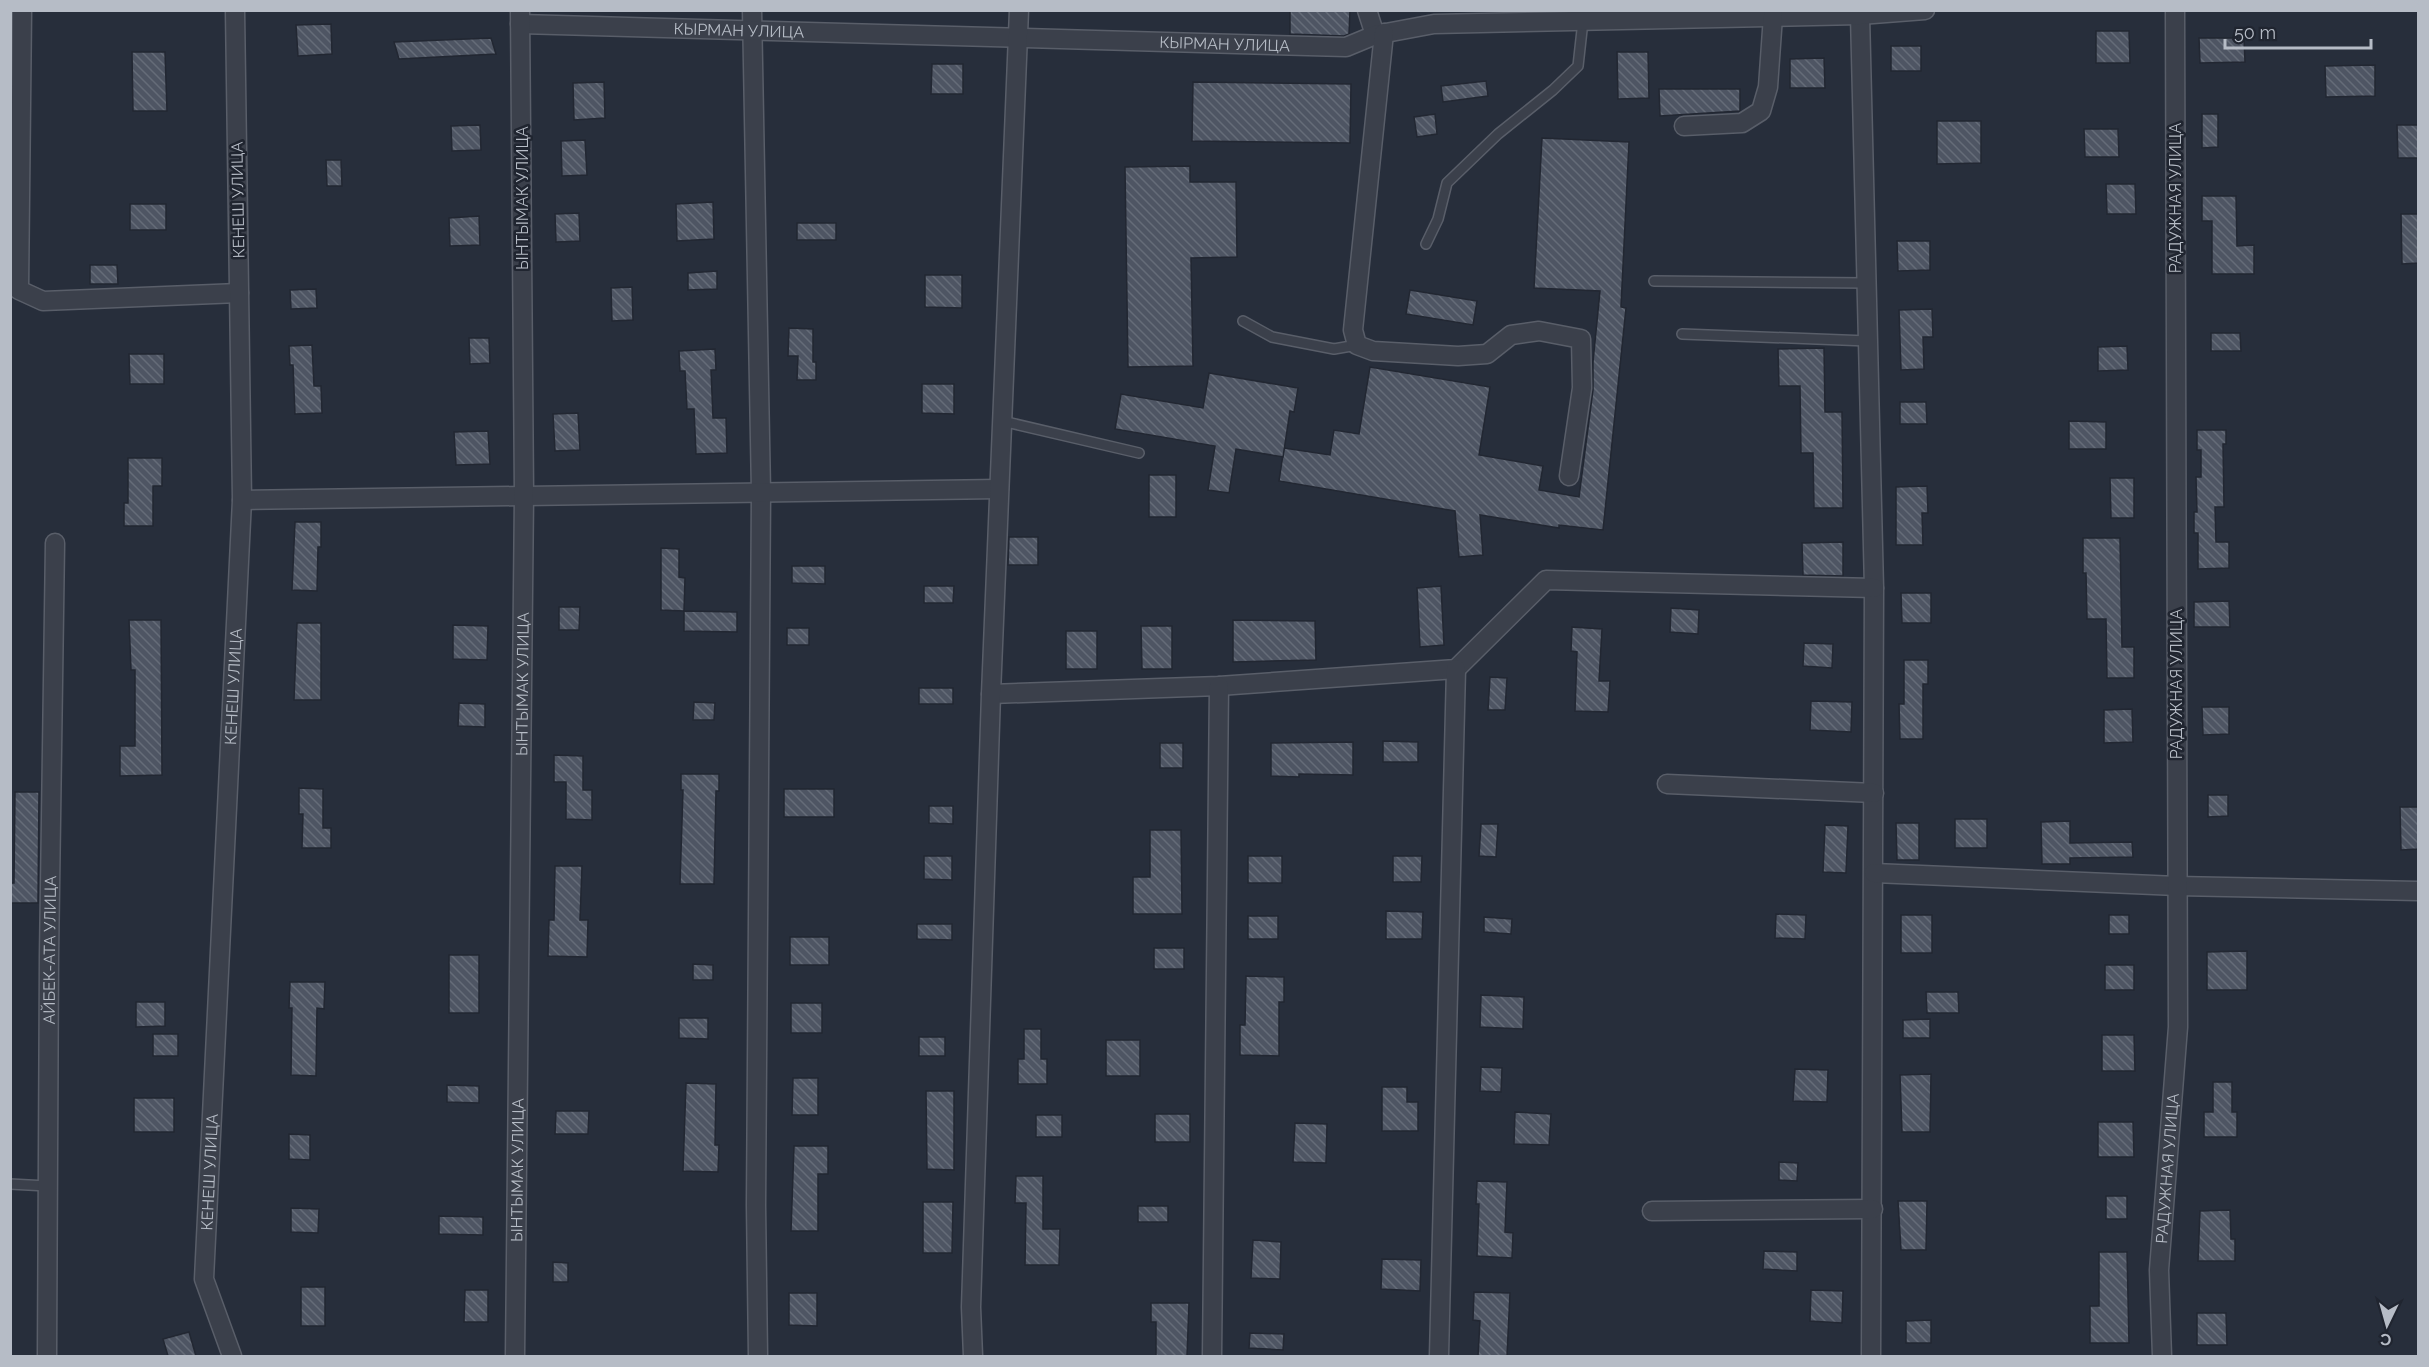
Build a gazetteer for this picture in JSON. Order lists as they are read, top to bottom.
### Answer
{
  "streets": {
    "street": [
      "КЫРМАН УЛИЦА",
      "ЫНТЫМАК УЛИЦА",
      "РАДУЖНАЯ УЛИЦА",
      "КЕНЕШ УЛИЦА",
      "АЙБЕК-АТА УЛИЦА"
    ]
  },
  "crossings": [
    ["КЫРМАН УЛИЦА", "ЫНТЫМАК УЛИЦА"]
  ],
  "scale_bar": "50 m",
  "north": "bottom"
}
